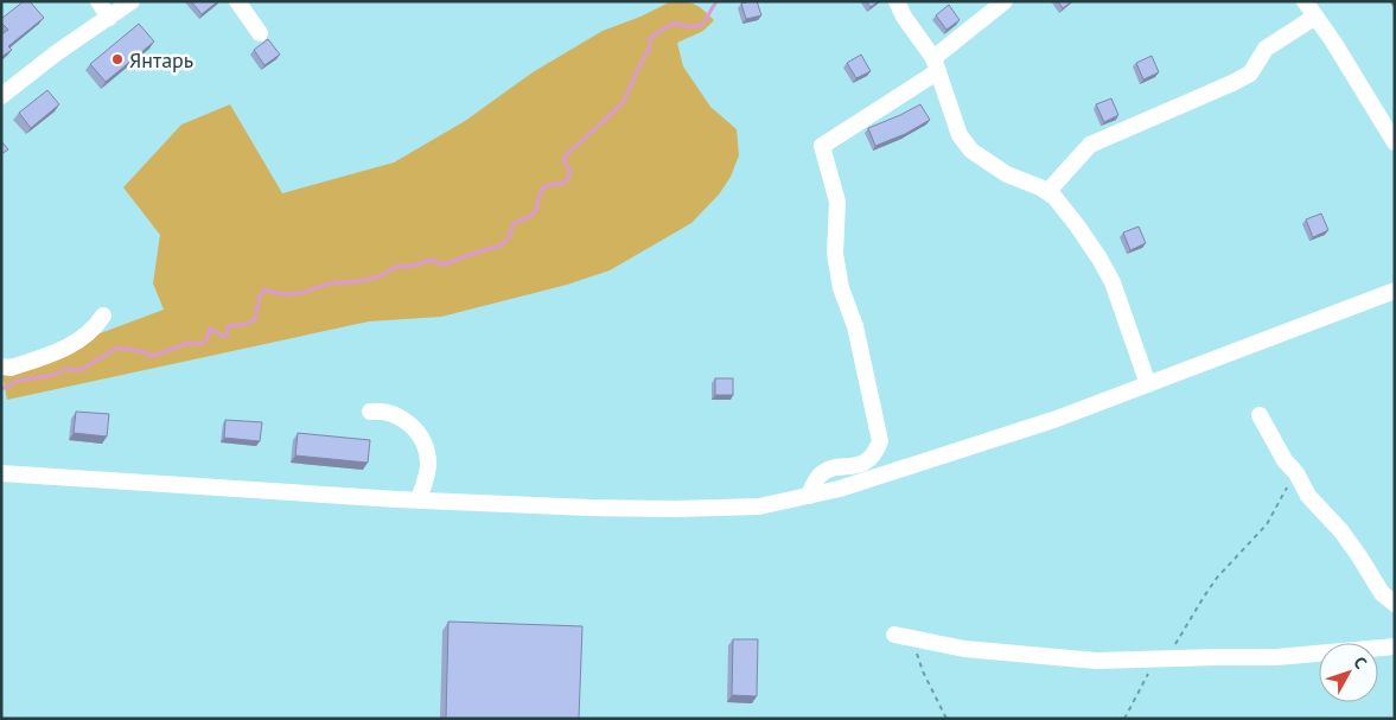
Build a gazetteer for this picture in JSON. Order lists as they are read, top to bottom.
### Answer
{
  "places": ["Янтарь"],
  "north": "top right"
}
